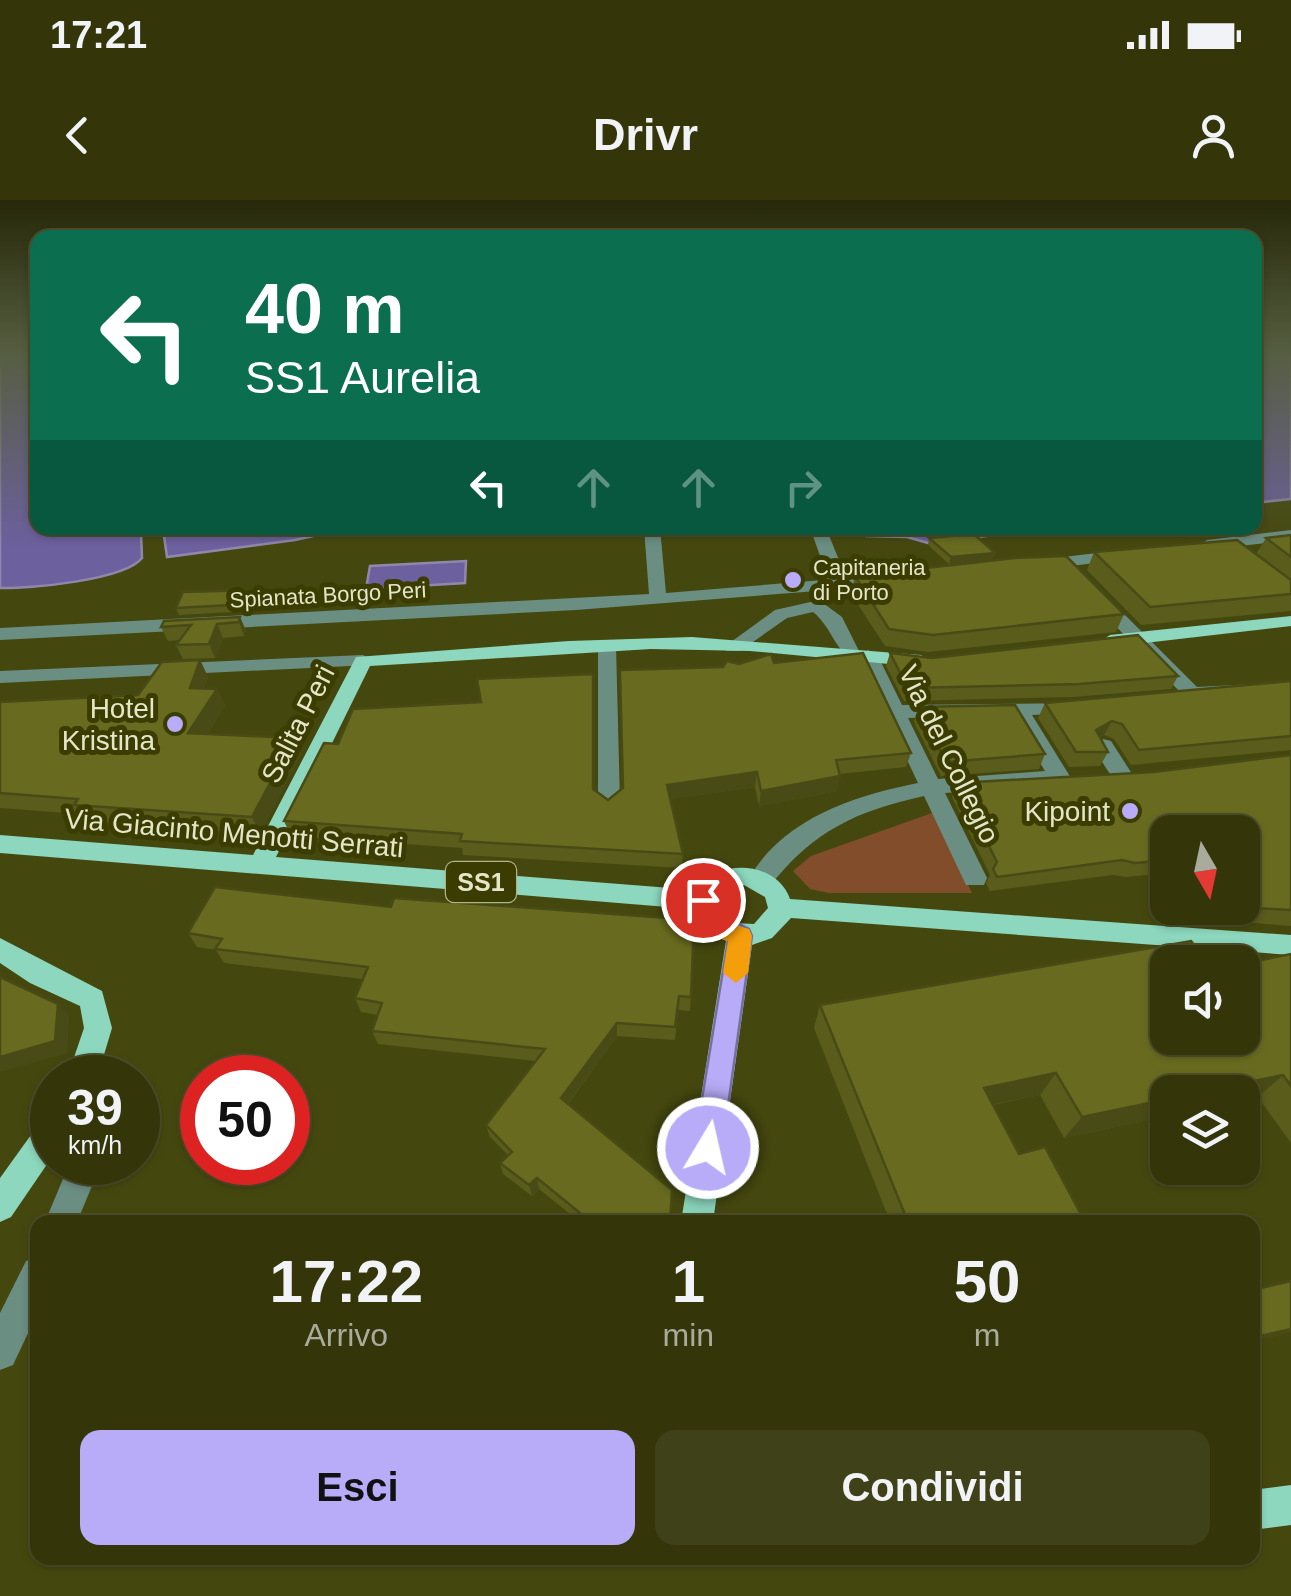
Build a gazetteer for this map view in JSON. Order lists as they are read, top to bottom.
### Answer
{
  "streets": {
    "main road": ["Salita Peri", "Via Giacinto Menotti Serrati", "SS1"],
    "street": ["Spianata Borgo Peri", "Via del Collegio"]
  },
  "crossings": [
    ["Salita Peri", "Via Giacinto Menotti Serrati"]
  ],
  "places": ["Capitaneria di Porto", "Hotel Kristina", "Kipoint"],
  "north": "bottom",
  "page": {
    "status": "17:21",
    "header": "Drivr",
    "turn": ["40 m", "SS1 Aurelia"],
    "speed": "39 km/h",
    "limit": "50",
    "eta": [
      "17:22",
      "Arrivo",
      "1",
      "min",
      "50",
      "m"
    ],
    "buttons": ["Esci", "Condividi"]
  }
}
